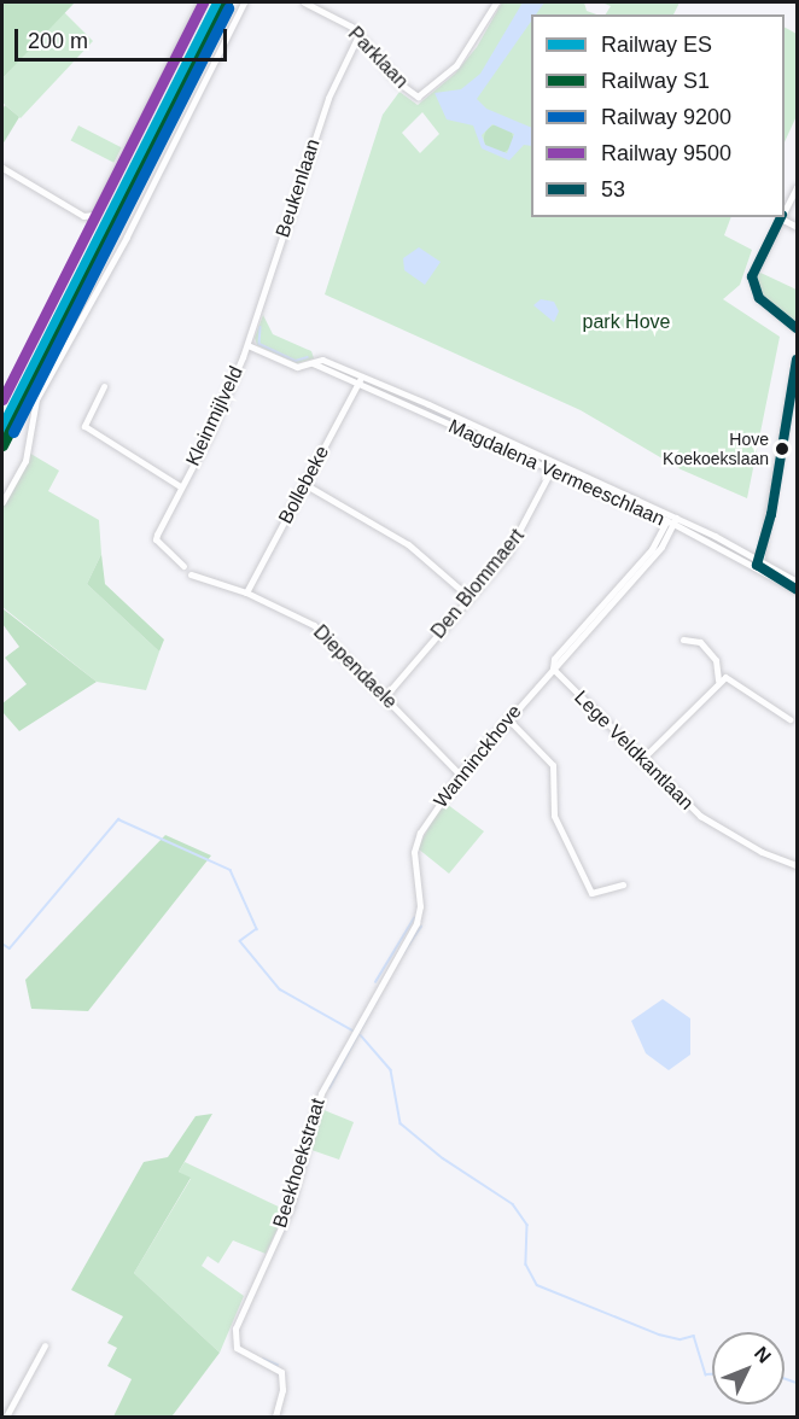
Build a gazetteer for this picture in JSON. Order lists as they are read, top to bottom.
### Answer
{
  "streets": {
    "street": [
      "Parklaan",
      "Beukenlaan",
      "Kleinmijlveld",
      "Magdalena Vermeeschlaan",
      "Bollebeke",
      "Den Blommaert",
      "Diependaele",
      "Lege Veldkantlaan",
      "Wanninckhove",
      "Beekhoekstraat"
    ]
  },
  "crossings": [
    ["Parklaan", "Beukenlaan"],
    ["Beukenlaan", "Kleinmijlveld"],
    ["Beukenlaan", "Magdalena Vermeeschlaan"],
    ["Kleinmijlveld", "Magdalena Vermeeschlaan"],
    ["Magdalena Vermeeschlaan", "Bollebeke"],
    ["Magdalena Vermeeschlaan", "Den Blommaert"],
    ["Magdalena Vermeeschlaan", "Wanninckhove"],
    ["Bollebeke", "Diependaele"],
    ["Den Blommaert", "Diependaele"],
    ["Diependaele", "Wanninckhove"],
    ["Lege Veldkantlaan", "Wanninckhove"],
    ["Wanninckhove", "Beekhoekstraat"]
  ],
  "parks": ["park Hove"],
  "places": ["Hove Koekoekslaan"],
  "lines": [
    "rail line ES",
    "rail line S1",
    "rail line 9500",
    "rail line 9200",
    "transit line 53"
  ],
  "legend": [
    "Railway ES",
    "Railway S1",
    "Railway 9200",
    "Railway 9500",
    "53"
  ],
  "scale_bar": "200 m",
  "north": "top right"
}
